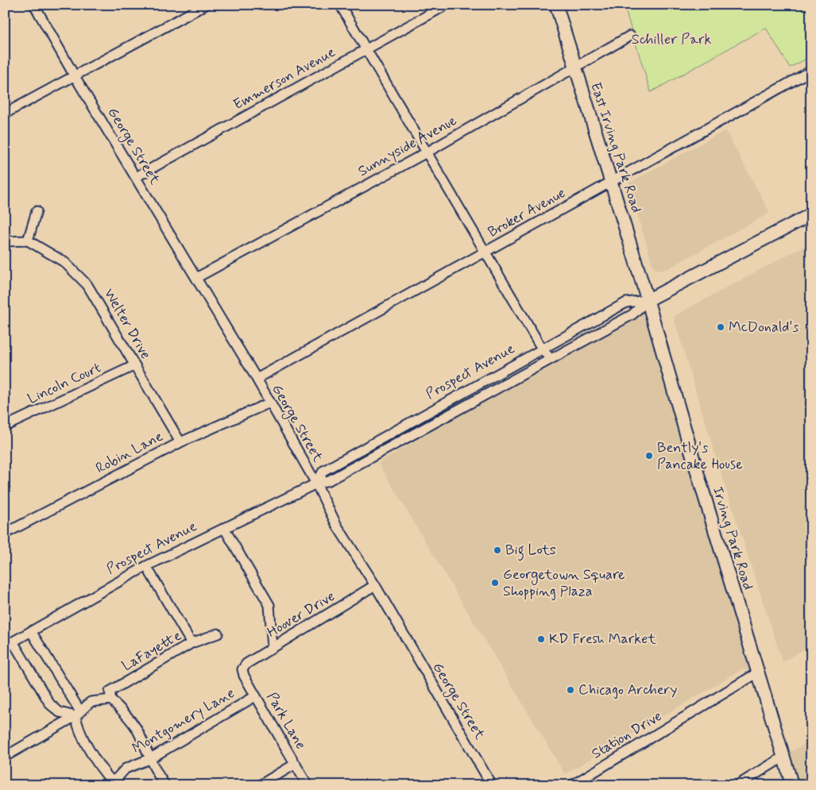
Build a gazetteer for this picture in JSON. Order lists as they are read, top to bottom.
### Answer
{
  "streets": {
    "main road": ["East Irving Park Road", "Prospect Avenue", "Irving Park Road"],
    "street": [
      "Emmerson Avenue",
      "George Street",
      "Sunnyside Avenue",
      "Broker Avenue",
      "Welter Drive",
      "Lincoln Court",
      "Robin Lane",
      "Hoover Drive",
      "LaFayette",
      "Montgomery Lane",
      "Park Lane",
      "Station Drive"
    ]
  },
  "crossings": [
    ["Emmerson Avenue", "George Street"],
    ["George Street", "Sunnyside Avenue"],
    ["George Street", "Broker Avenue"],
    ["George Street", "Prospect Avenue"],
    ["George Street", "Robin Lane"],
    ["George Street", "Hoover Drive"],
    ["Sunnyside Avenue", "East Irving Park Road"],
    ["East Irving Park Road", "Broker Avenue"],
    ["East Irving Park Road", "Prospect Avenue"],
    ["East Irving Park Road", "Irving Park Road"],
    ["Welter Drive", "Lincoln Court"],
    ["Welter Drive", "Robin Lane"],
    ["Prospect Avenue", "Irving Park Road"],
    ["Irving Park Road", "Station Drive"],
    ["Hoover Drive", "Park Lane"],
    ["Montgomery Lane", "Park Lane"]
  ],
  "parks": ["Schiller Park"],
  "places": [
    "McDonald's",
    "Bently's Pancake House",
    "Big Lots",
    "Georgetown Square Shopping Plaza",
    "KD Fresh Market",
    "Chicago Archery"
  ]
}
